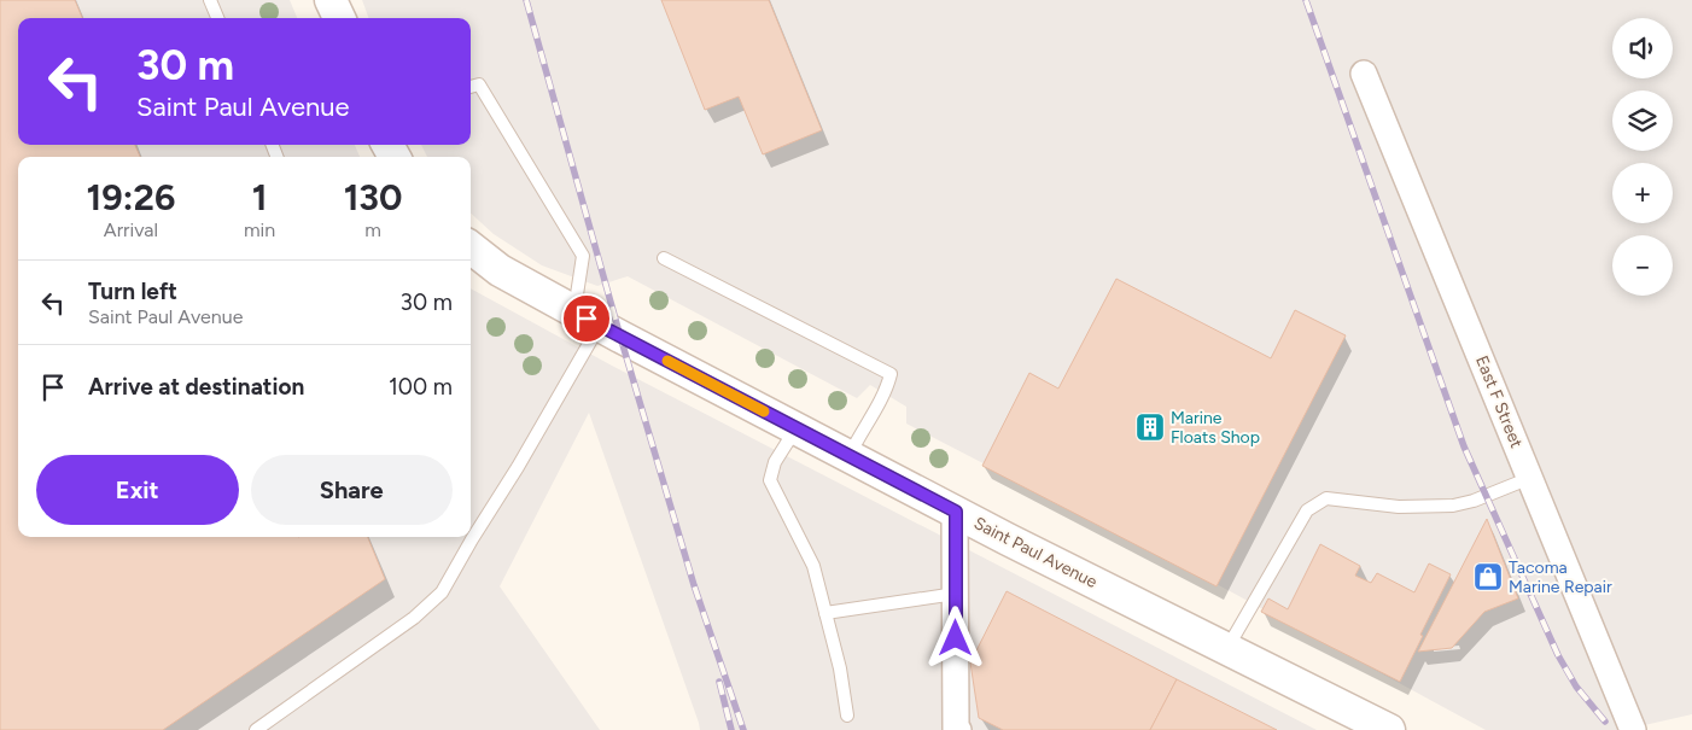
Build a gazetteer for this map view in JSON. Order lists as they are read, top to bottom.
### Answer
{
  "streets": {
    "street": ["East F Street", "Saint Paul Avenue"]
  },
  "places": {
    "building": ["Marine Floats Shop"],
    "shop": ["Tacoma Marine Repair"]
  },
  "page": {
    "map_buttons": ["+", "−"],
    "turn": ["30 m", "Saint Paul Avenue"],
    "eta": [
      "19:26",
      "Arrival",
      "1",
      "min",
      "130",
      "m"
    ],
    "list": [
      {
        "name": "Turn left",
        "note": "Saint Paul Avenue",
        "value": "30 m"
      },
      {
        "name": "Arrive at destination",
        "value": "100 m"
      }
    ],
    "buttons": ["Exit", "Share"]
  }
}
